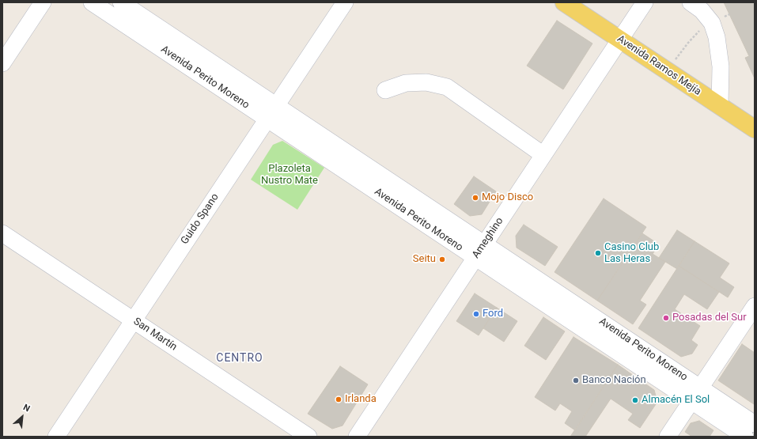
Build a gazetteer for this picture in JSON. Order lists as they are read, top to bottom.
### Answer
{
  "streets": {
    "main road": ["Avenida Ramos Mejía"],
    "street": [
      "Avenida Perito Moreno",
      "Guido Spano",
      "Ameghino",
      "San Martín"
    ]
  },
  "crossings": [
    ["Avenida Ramos Mejía", "Ameghino"],
    ["Avenida Perito Moreno", "Guido Spano"],
    ["Avenida Perito Moreno", "Ameghino"],
    ["Guido Spano", "San Martín"]
  ],
  "districts": ["CENTRO"],
  "parks": ["Plazoleta Nustro Mate"],
  "places": [
    "Mojo Disco",
    "Casino Club Las Heras",
    "Seitu",
    "Ford",
    "Posadas del Sur",
    "Banco Nación",
    "Irlanda",
    "Almacén El Sol"
  ],
  "north": "top right"
}
